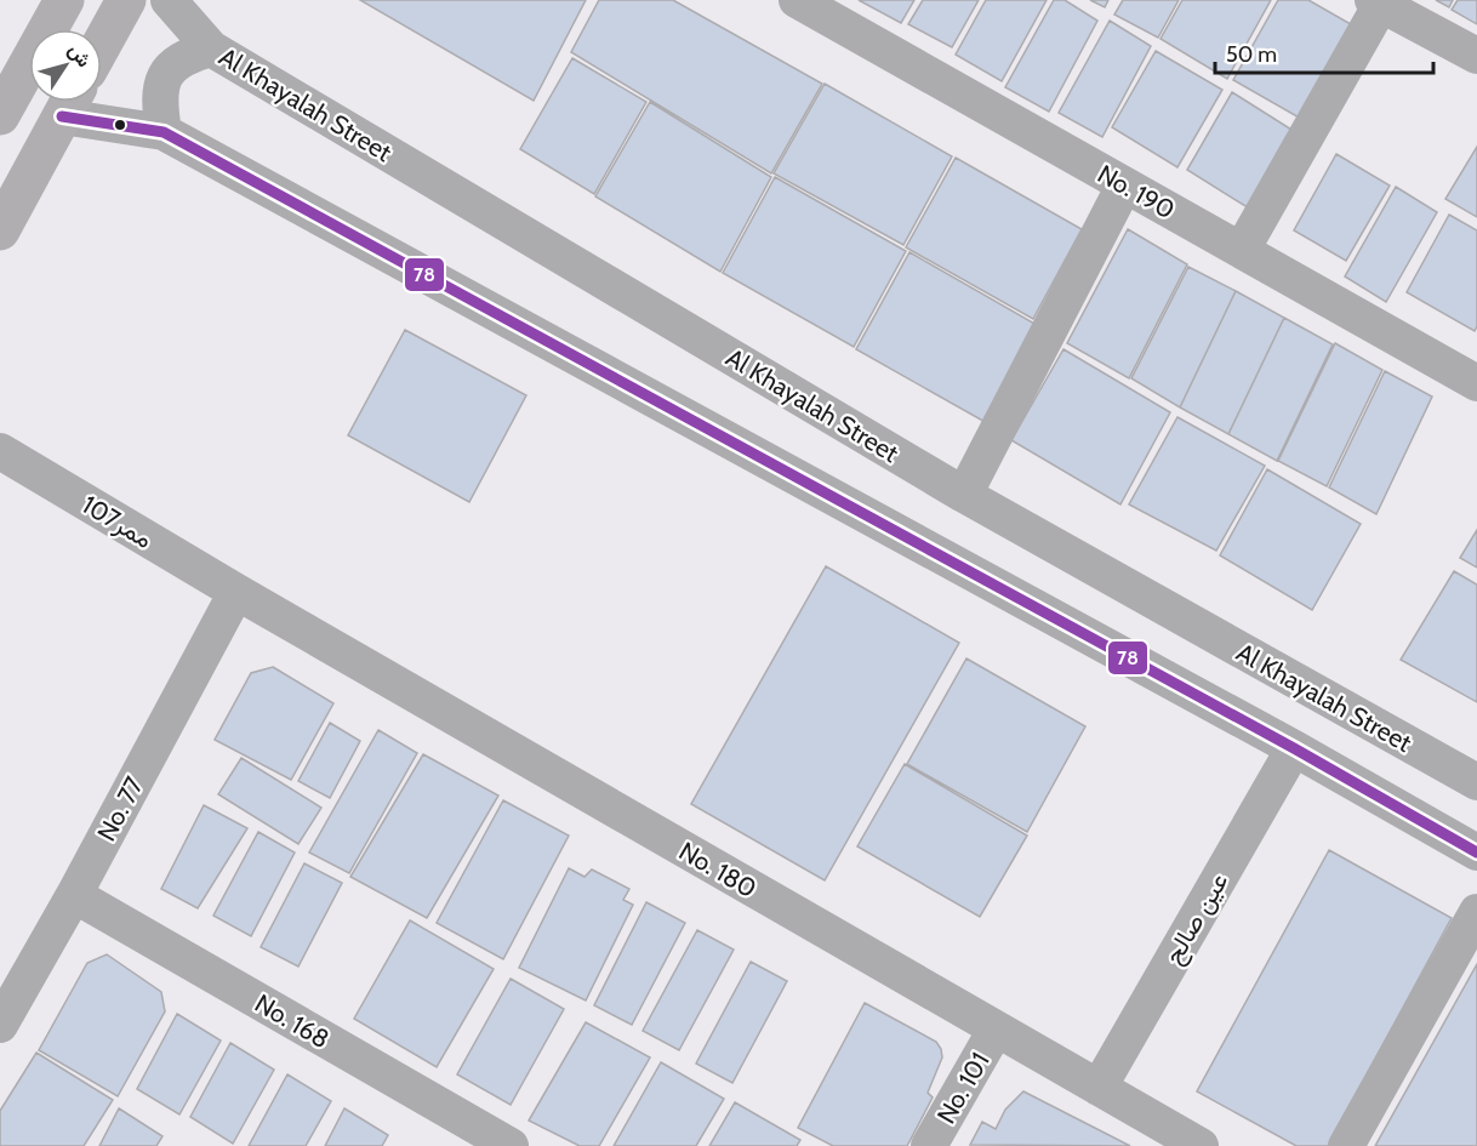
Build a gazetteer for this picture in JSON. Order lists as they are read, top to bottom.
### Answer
{
  "streets": {
    "street": [
      "Al Khayalah Street",
      "No. 190",
      "ممر107",
      "No. 77",
      "No. 180",
      "عين صالح",
      "No. 168",
      "No. 101"
    ]
  },
  "crossings": [
    ["ممر107", "No. 77"],
    ["ممر107", "No. 180"],
    ["No. 77", "No. 180"],
    ["No. 77", "No. 168"],
    ["No. 180", "عين صالح"],
    ["No. 180", "No. 101"]
  ],
  "lines": ["transit line 78"],
  "scale_bar": "50 m",
  "north": "top right"
}
